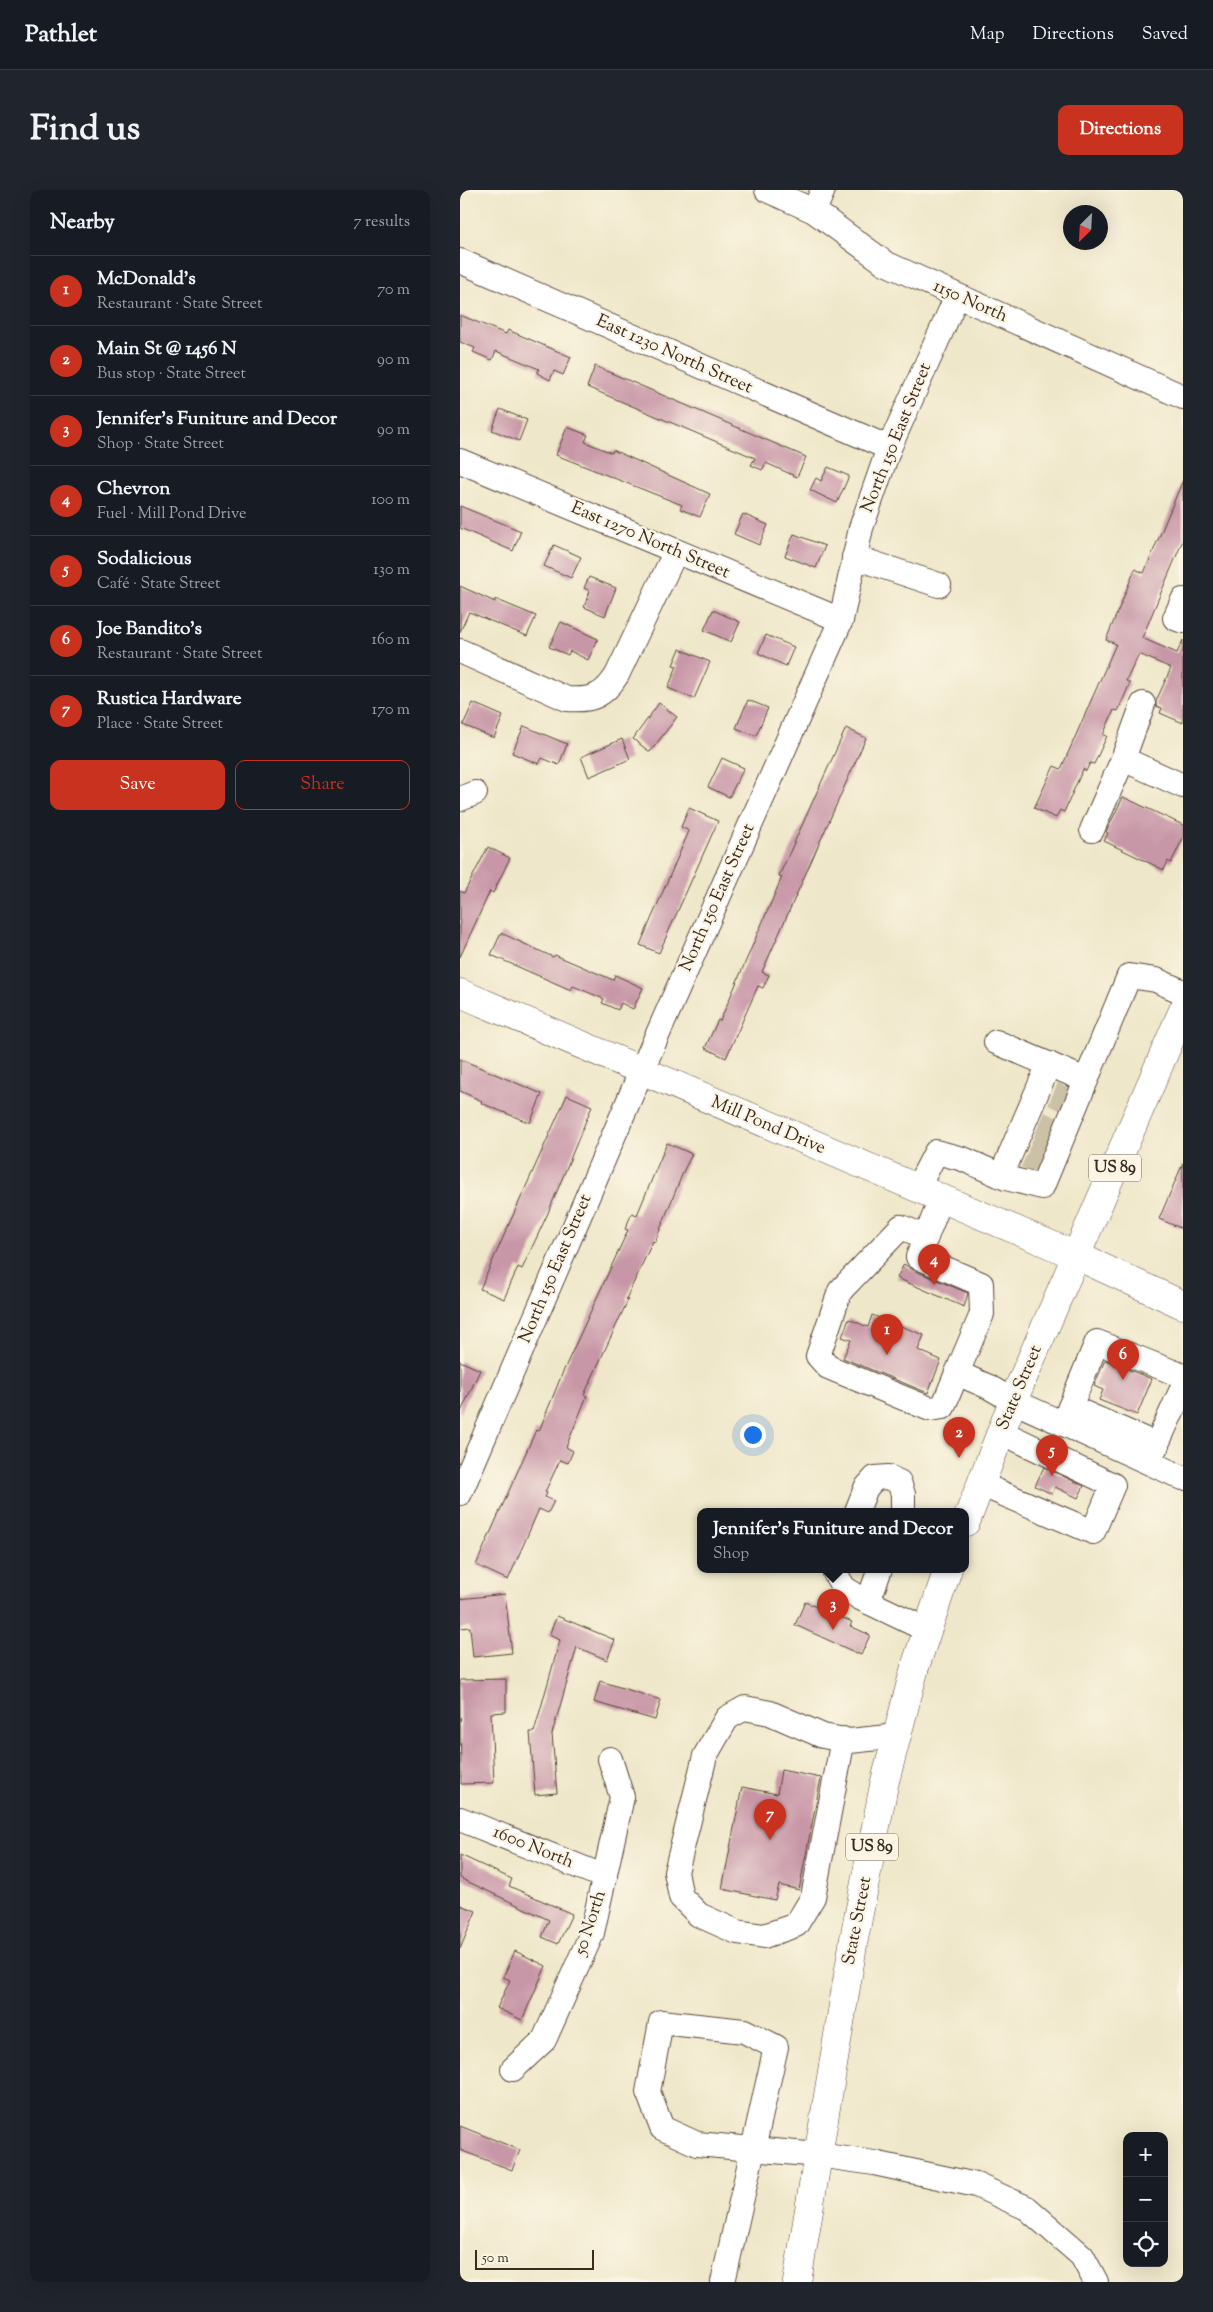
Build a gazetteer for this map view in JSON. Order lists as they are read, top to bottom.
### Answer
{
  "streets": {
    "main road": ["Mill Pond Drive", "US 89", "State Street"],
    "street": [
      "1150 North",
      "East 1230 North Street",
      "North 150 East Street",
      "East 1270 North Street",
      "1600 North",
      "50 North"
    ]
  },
  "crossings": [
    ["1150 North", "North 150 East Street"],
    ["East 1230 North Street", "North 150 East Street"],
    ["North 150 East Street", "East 1270 North Street"],
    ["North 150 East Street", "Mill Pond Drive"],
    ["Mill Pond Drive", "US 89"],
    ["Mill Pond Drive", "State Street"],
    ["US 89", "State Street"],
    ["1600 North", "50 North"]
  ],
  "scale_bar": "50 m",
  "north": "bottom left",
  "page": {
    "header": "Pathlet",
    "nav": ["Map", "Directions", "Saved"],
    "title": "Find us",
    "buttons": [
      "Directions",
      ["Save", "Share"]
    ],
    "heading": ["Nearby", "7 results"],
    "list": [
      {
        "mark": "1",
        "name": "McDonald's",
        "note": "Restaurant · State Street",
        "value": "70 m"
      },
      {
        "mark": "2",
        "name": "Main St @ 1456 N",
        "note": "Bus stop · State Street",
        "value": "90 m"
      },
      {
        "mark": "3",
        "name": "Jennifer's Funiture and Decor",
        "note": "Shop · State Street",
        "value": "90 m"
      },
      {
        "mark": "4",
        "name": "Chevron",
        "note": "Fuel · Mill Pond Drive",
        "value": "100 m"
      },
      {
        "mark": "5",
        "name": "Sodalicious",
        "note": "Café · State Street",
        "value": "130 m"
      },
      {
        "mark": "6",
        "name": "Joe Bandito's",
        "note": "Restaurant · State Street",
        "value": "160 m"
      },
      {
        "mark": "7",
        "name": "Rustica Hardware",
        "note": "Place · State Street",
        "value": "170 m"
      }
    ],
    "pins": [
      "4",
      "1",
      "6",
      "2",
      "5",
      "3",
      "7"
    ],
    "popup": ["Jennifer's Funiture and Decor", "Shop"],
    "map_buttons": ["+", "−"],
    "scale": "50 m"
  }
}
